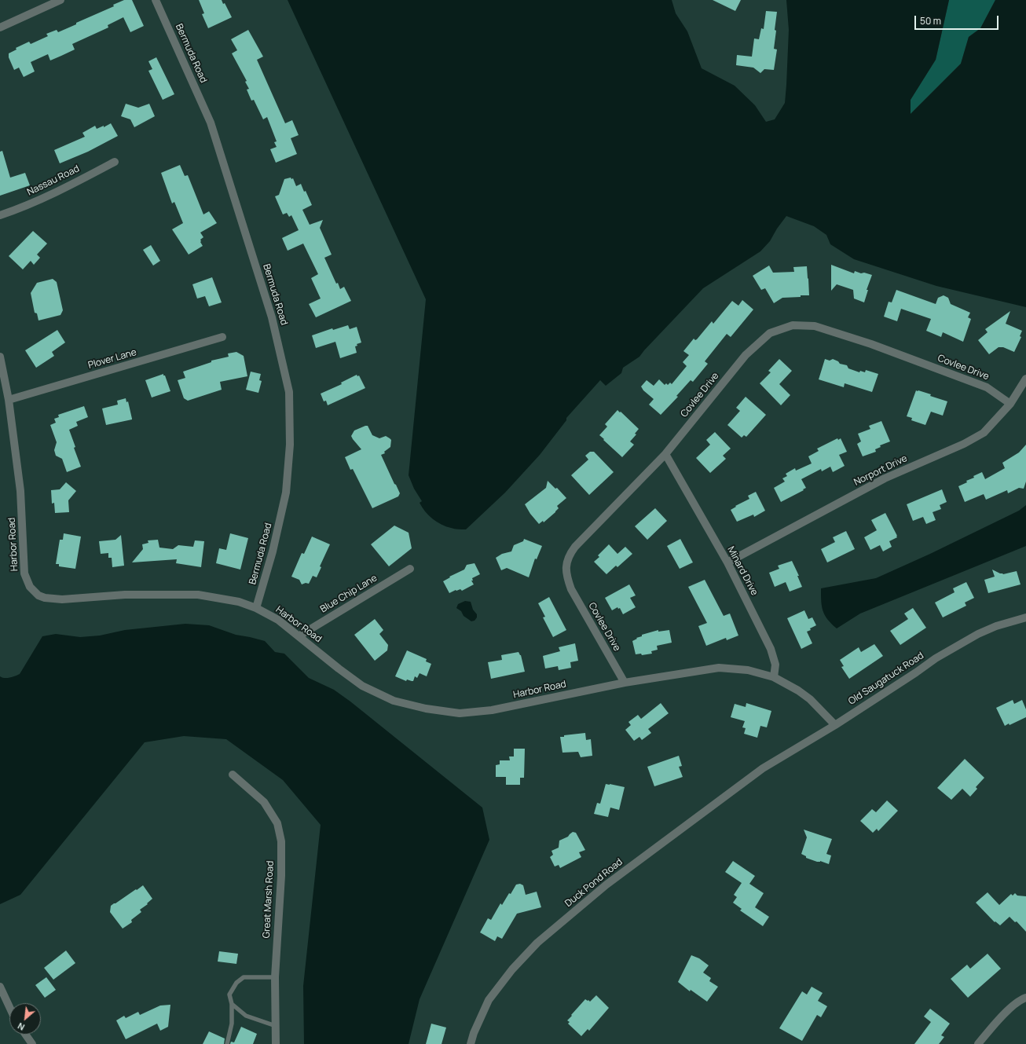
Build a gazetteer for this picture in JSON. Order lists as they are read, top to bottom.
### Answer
{
  "streets": {
    "street": [
      "Bermuda Road",
      "Nassau Road",
      "Plover Lane",
      "Covlee Drive",
      "Norport Drive",
      "Harbor Road",
      "Minard Drive",
      "Blue Chip Lane",
      "Old Saugatuck Road",
      "Duck Pond Road",
      "Great Marsh Road"
    ]
  },
  "crossings": [
    ["Bermuda Road", "Harbor Road"],
    ["Plover Lane", "Harbor Road"],
    ["Covlee Drive", "Norport Drive"],
    ["Covlee Drive", "Harbor Road"],
    ["Covlee Drive", "Minard Drive"],
    ["Norport Drive", "Minard Drive"],
    ["Harbor Road", "Minard Drive"],
    ["Harbor Road", "Blue Chip Lane"],
    ["Old Saugatuck Road", "Duck Pond Road"]
  ],
  "scale_bar": "50 m",
  "north": "bottom left"
}
